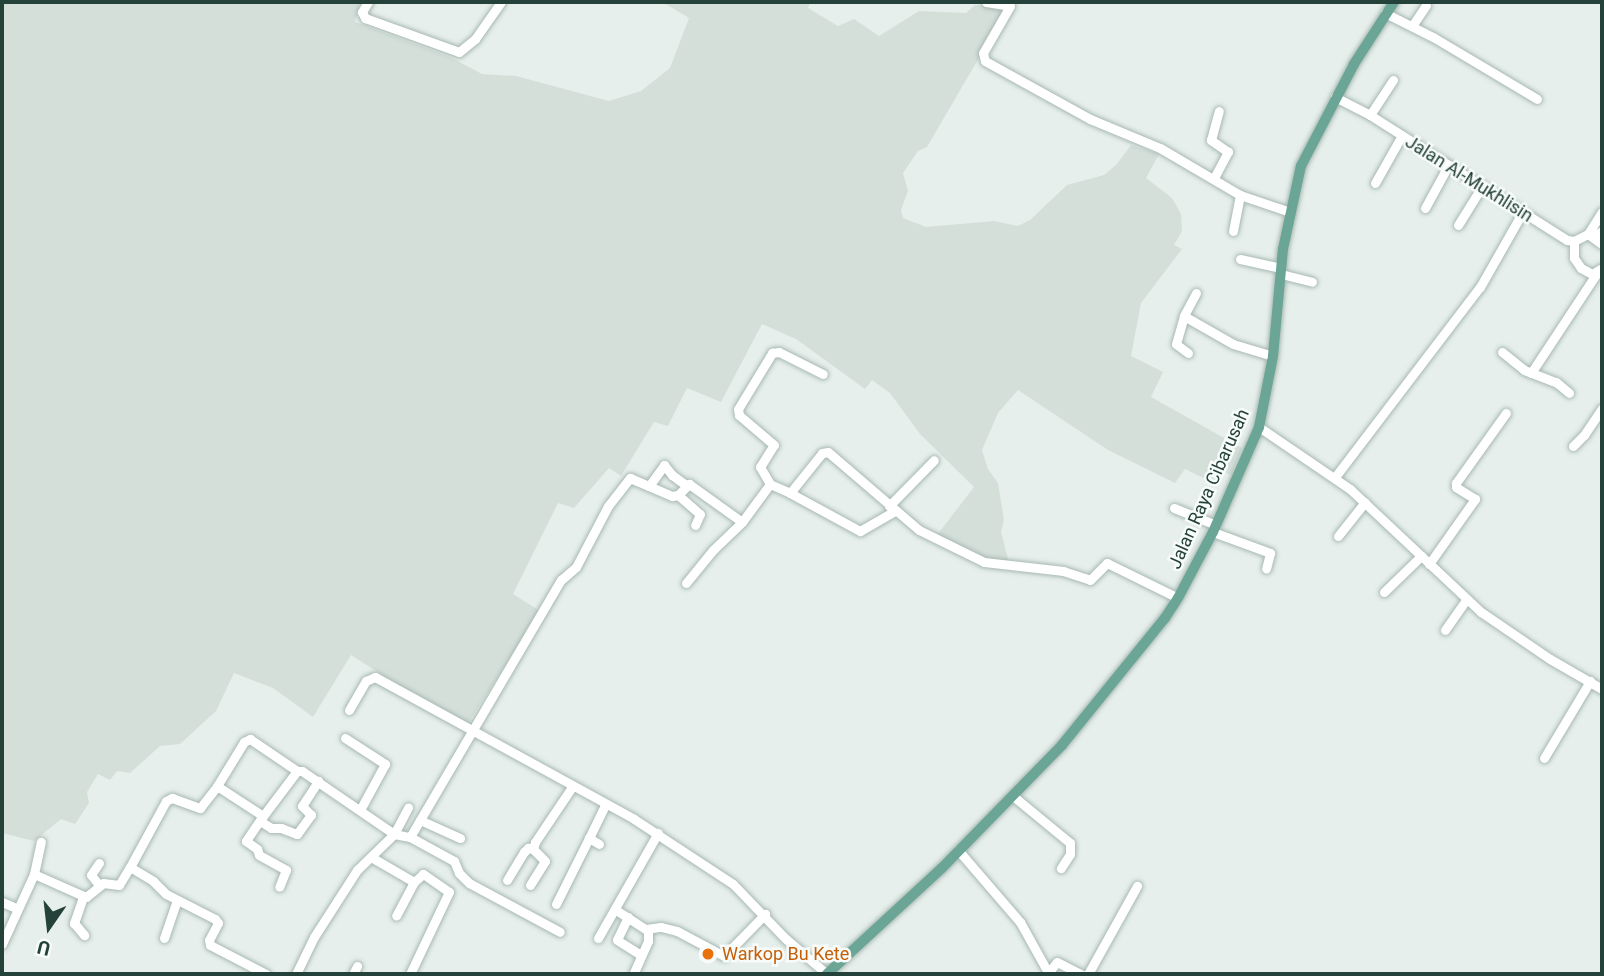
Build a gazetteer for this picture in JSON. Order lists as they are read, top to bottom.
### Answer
{
  "streets": {
    "main road": ["Jalan Raya Cibarusah"],
    "street": ["Jalan Al-Mukhlisin"]
  },
  "crossings": [
    ["Jalan Al-Mukhlisin", "Jalan Raya Cibarusah"]
  ],
  "places": ["Warkop Bu Kete"],
  "north": "bottom"
}
